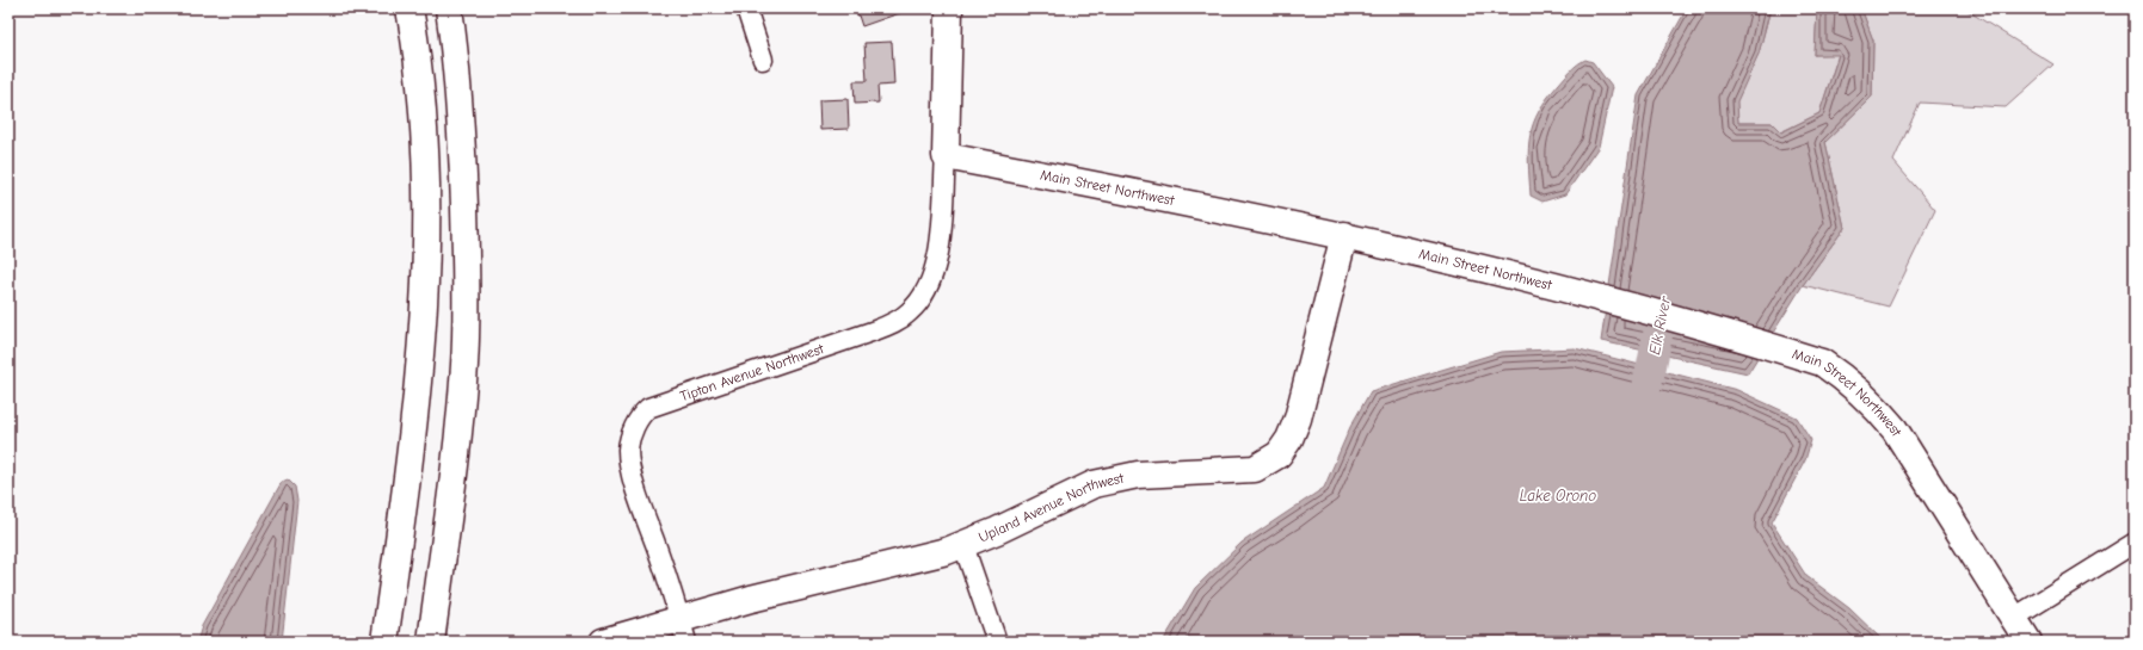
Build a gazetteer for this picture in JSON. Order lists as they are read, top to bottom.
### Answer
{
  "streets": {
    "main road": ["Main Street Northwest", "Upland Avenue Northwest"],
    "street": ["Tipton Avenue Northwest"]
  },
  "crossings": [
    ["Main Street Northwest", "Tipton Avenue Northwest"],
    ["Main Street Northwest", "Upland Avenue Northwest"],
    ["Tipton Avenue Northwest", "Upland Avenue Northwest"]
  ],
  "water": ["Elk River", "Lake Orono"]
}
